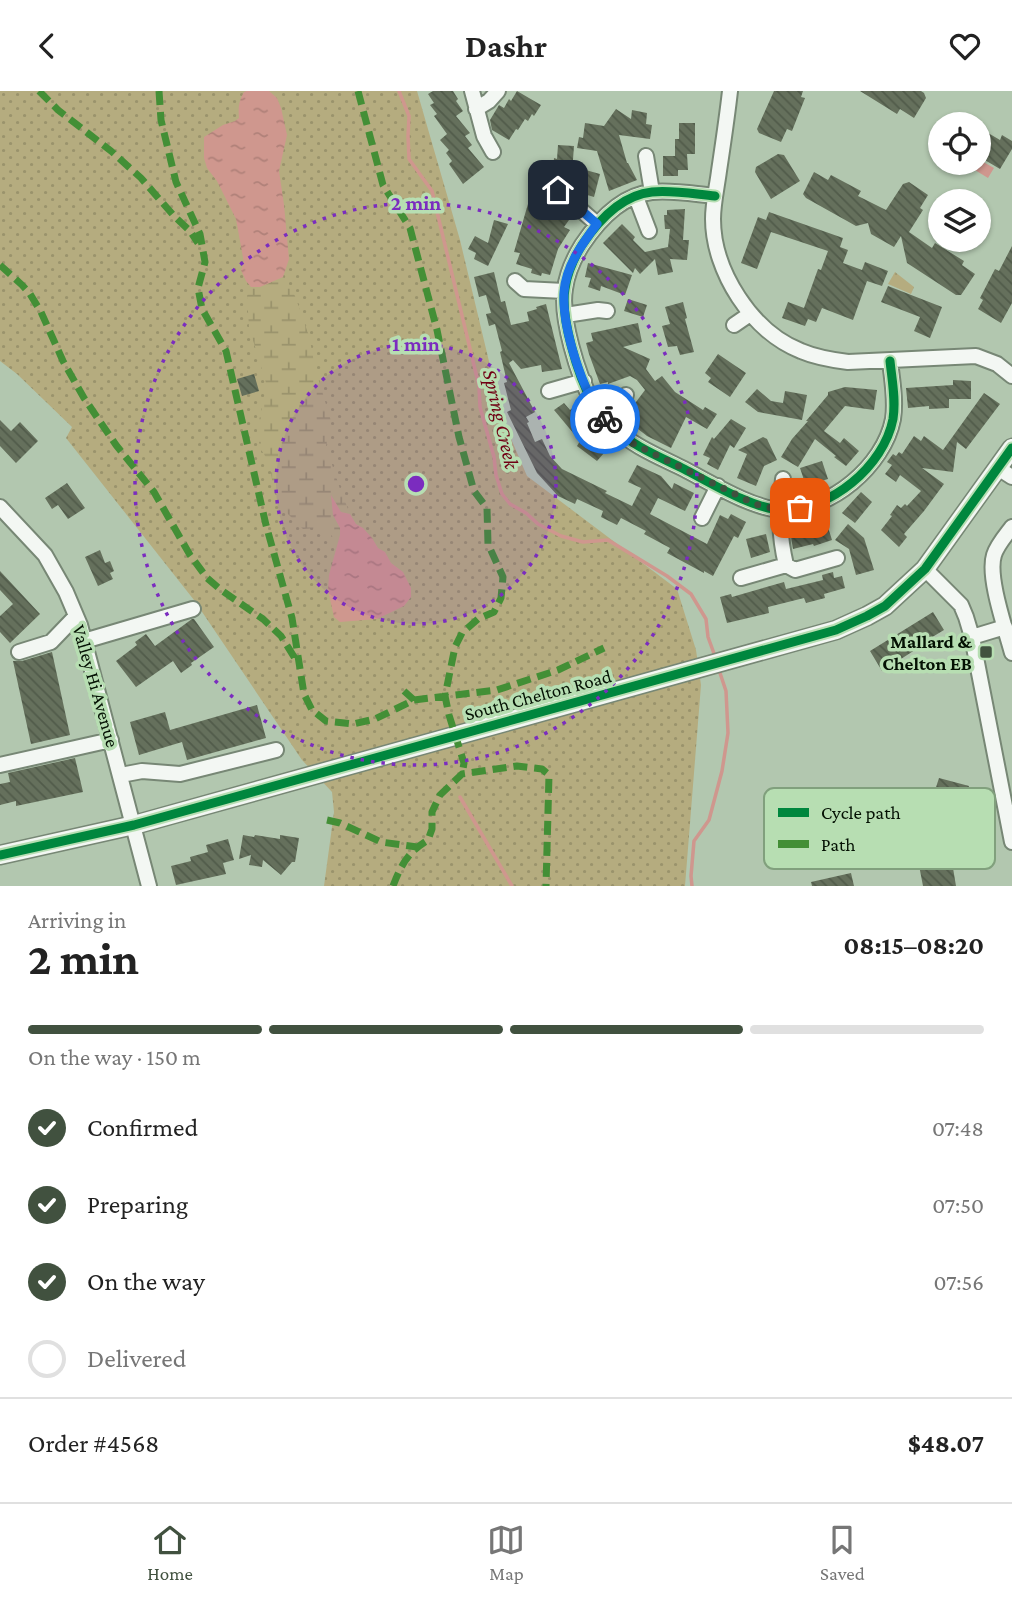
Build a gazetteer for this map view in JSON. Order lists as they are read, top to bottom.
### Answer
{
  "streets": {
    "main road": ["South Chelton Road"],
    "street": ["Valley Hi Avenue"]
  },
  "crossings": [
    ["Valley Hi Avenue", "South Chelton Road"]
  ],
  "water": ["Spring Creek"],
  "places": {
    "transit": ["Mallard & Chelton EB"]
  },
  "legend": ["Cycle path", "Path"],
  "page": {
    "header": "Dashr",
    "heading": ["2 min", "Arriving in", "08:15–08:20"],
    "panel": ["Order #4568", "$48.07"],
    "bar": "On the way · 150 m",
    "list": [
      ["Confirmed", "07:48"],
      ["Preparing", "07:50"],
      ["On the way", "07:56"],
      "Delivered"
    ],
    "tabs": ["Home", "Map", "Saved"]
  },
  "rings": ["2 min", "1 min"]
}
